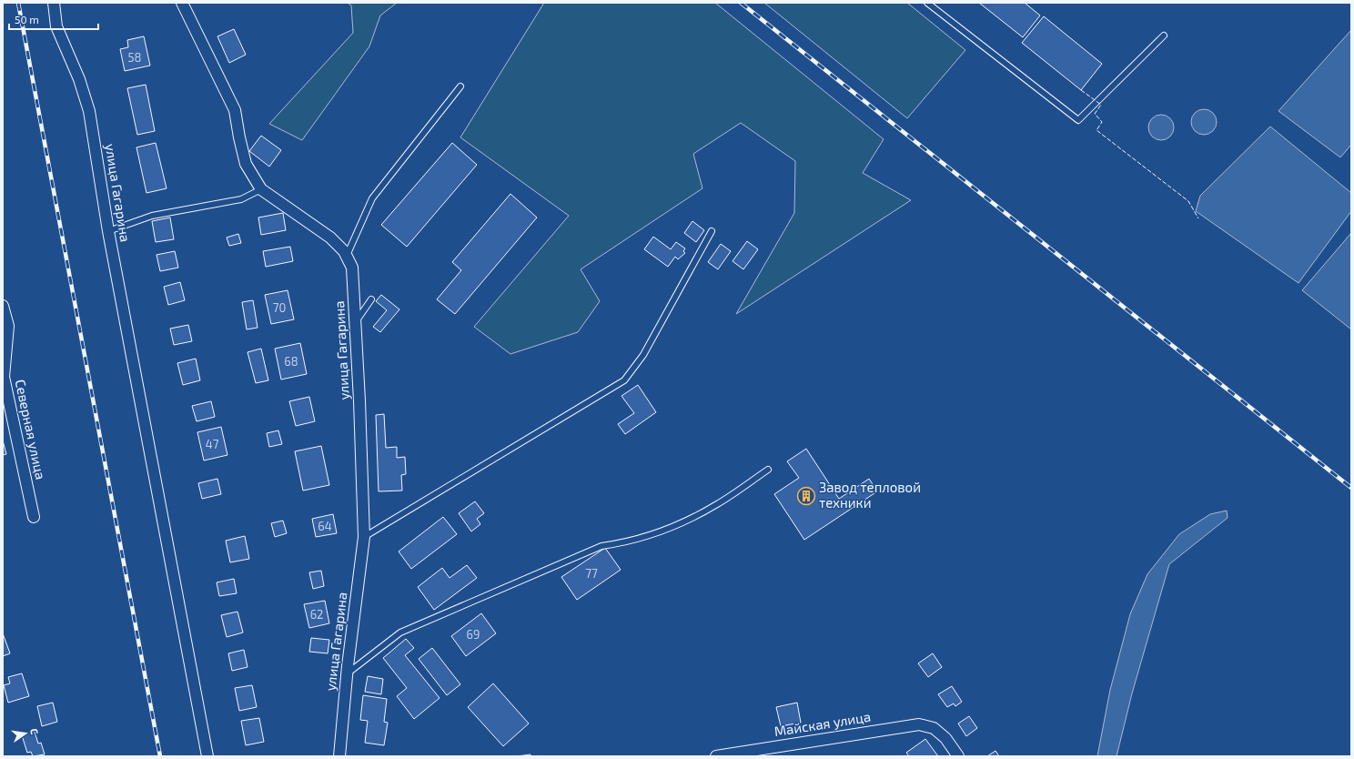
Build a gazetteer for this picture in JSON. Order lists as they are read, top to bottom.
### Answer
{
  "streets": {
    "street": ["улица Гагарина", "Северная улица", "Майская улица"]
  },
  "places": {
    "building": ["Завод тепловой техники"]
  },
  "house_numbers": [
    "58",
    "70",
    "68",
    "47",
    "64",
    "77",
    "62",
    "69"
  ],
  "scale_bar": "50 m",
  "north": "right"
}
